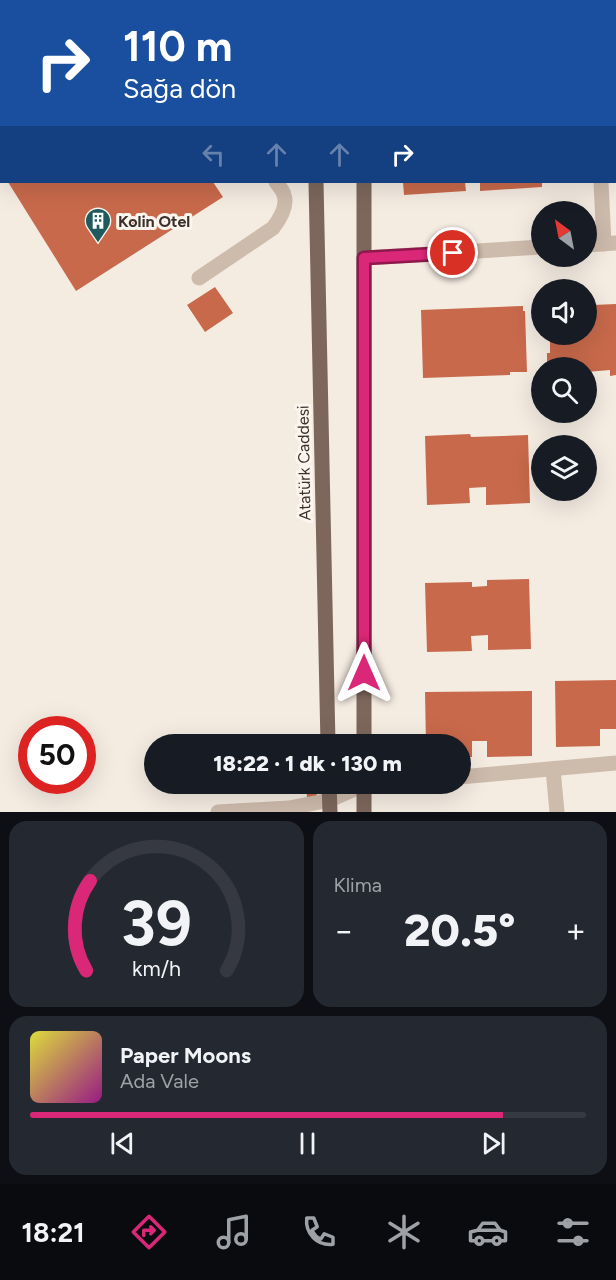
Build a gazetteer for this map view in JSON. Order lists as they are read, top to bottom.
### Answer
{
  "streets": {
    "main road": ["Atatürk Caddesi"]
  },
  "places": {
    "building": ["Kolin Otel"]
  },
  "north": "top left",
  "page": {
    "turn": ["110 m", "Sağa dön"],
    "limit": "50",
    "trip": "18:22 · 1 dk · 130 m",
    "tile": "Klima",
    "heat": ["−", "20.5°", "+"],
    "song": ["Paper Moons", "Ada Vale"],
    "tabs": "18:21",
    "gauge": ["39", "km/h"]
  }
}
